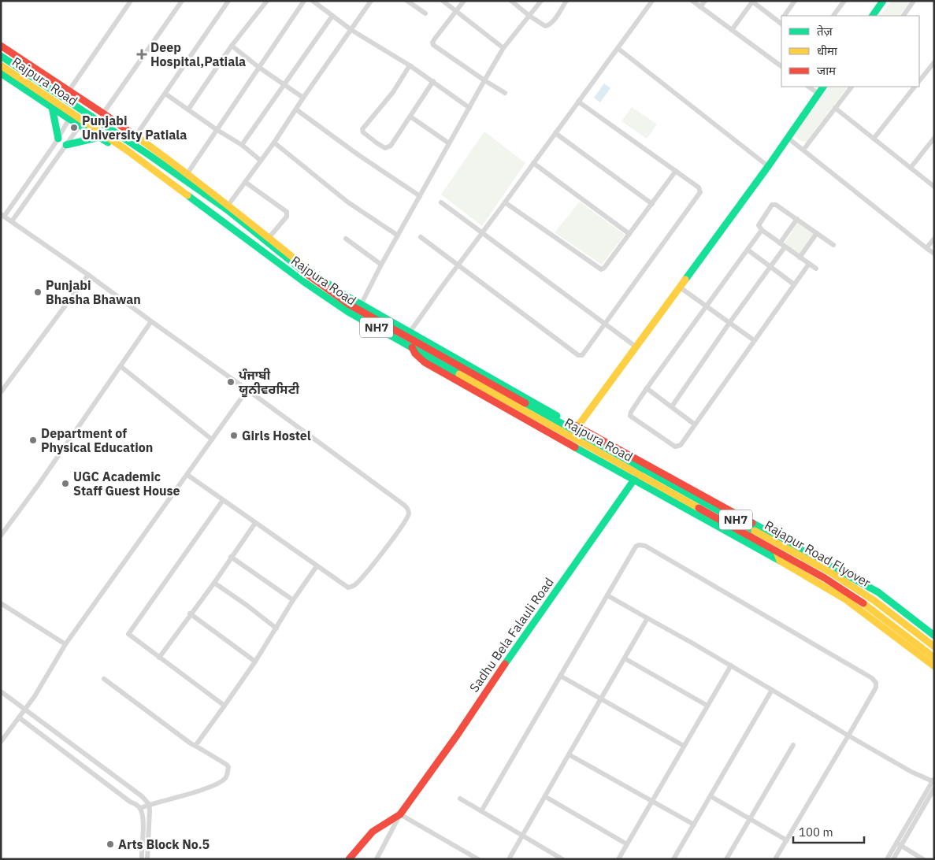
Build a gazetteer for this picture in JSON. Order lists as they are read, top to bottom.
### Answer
{
  "streets": {
    "main road": [
      "Rajpura Road",
      "NH7",
      "Rajapur Road Flyover",
      "Sadhu Bela Falauli Road"
    ]
  },
  "crossings": [
    ["Rajpura Road", "Rajapur Road Flyover"],
    ["Rajpura Road", "Sadhu Bela Falauli Road"],
    ["Rajapur Road Flyover", "Sadhu Bela Falauli Road"]
  ],
  "places": {
    "health": ["Deep Hospital,Patiala"],
    "other": [
      "Punjabi University Patiala",
      "Punjabi Bhasha Bhawan",
      "ਪੰਜਾਬੀ ਯੂਨੀਵਰਸਿਟੀ",
      "Girls Hostel",
      "Department of Physical Education",
      "UGC Academic Staff Guest House",
      "Arts Block No.5"
    ]
  },
  "legend": ["तेज़", "धीमा", "जाम"],
  "scale_bar": "100 m"
}
